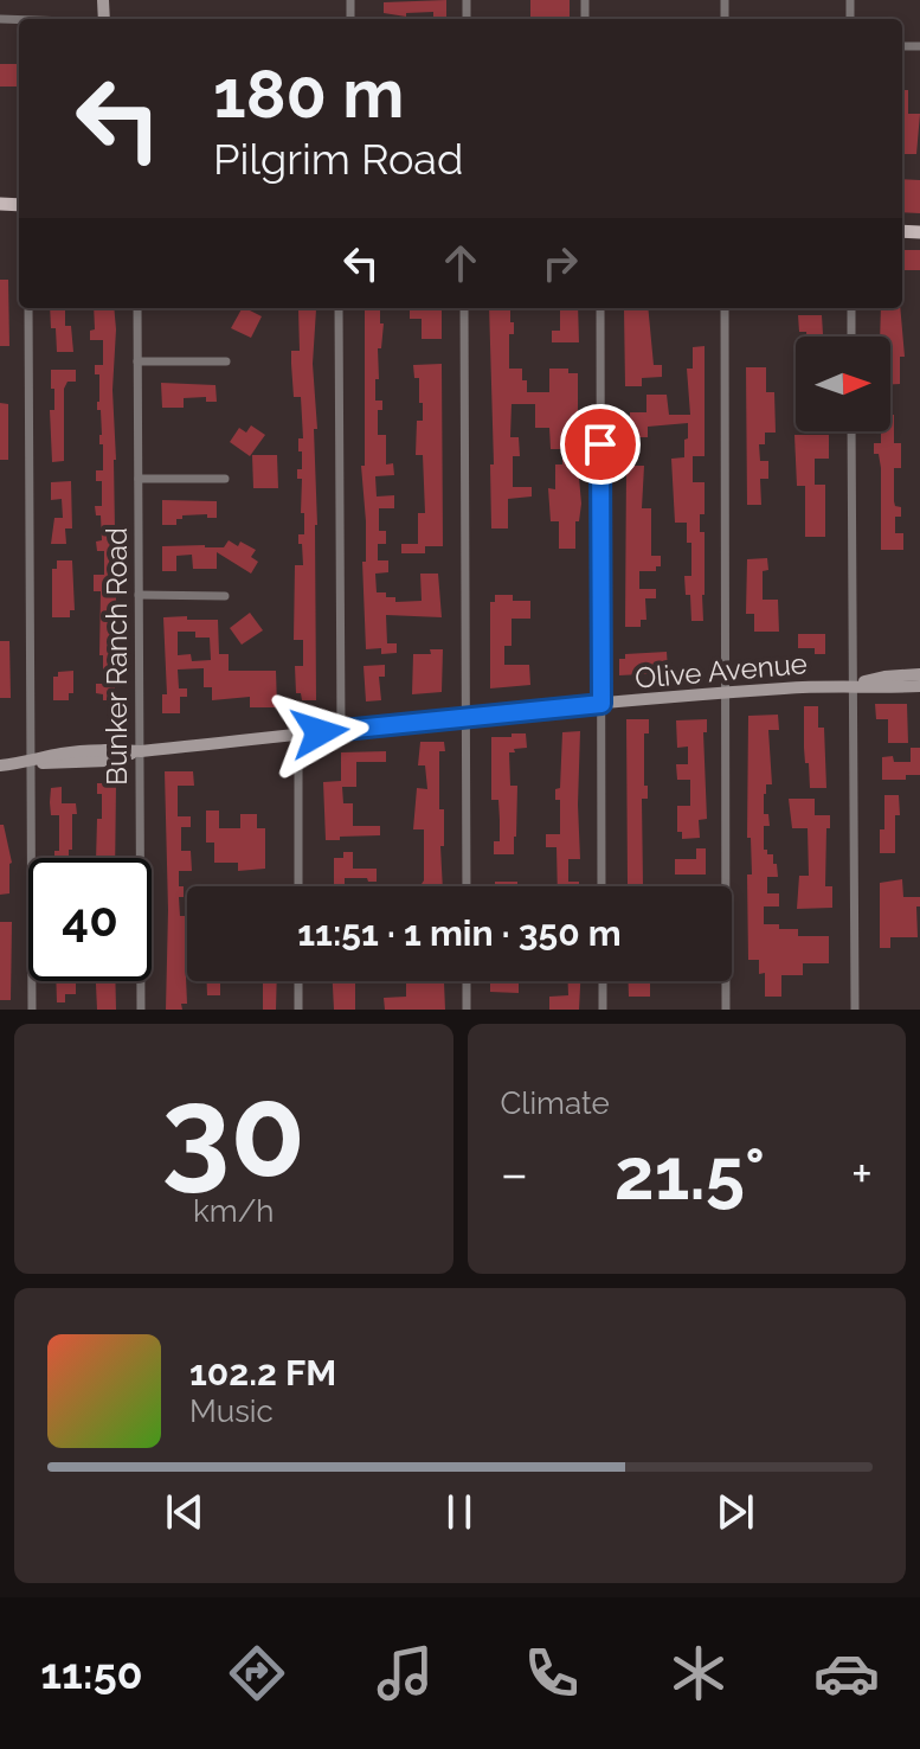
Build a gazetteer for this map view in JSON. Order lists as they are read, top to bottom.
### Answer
{
  "streets": {
    "street": ["Bunker Ranch Road", "Olive Avenue"]
  },
  "crossings": [
    ["Bunker Ranch Road", "Olive Avenue"]
  ],
  "north": "right",
  "page": {
    "turn": ["180 m", "Pilgrim Road"],
    "limit": "40",
    "trip": "11:51 · 1 min · 350 m",
    "tile": [
      ["30", "km/h"],
      "Climate"
    ],
    "heat": ["−", "21.5°", "+"],
    "song": ["102.2 FM", "Music"],
    "tabs": "11:50"
  }
}
